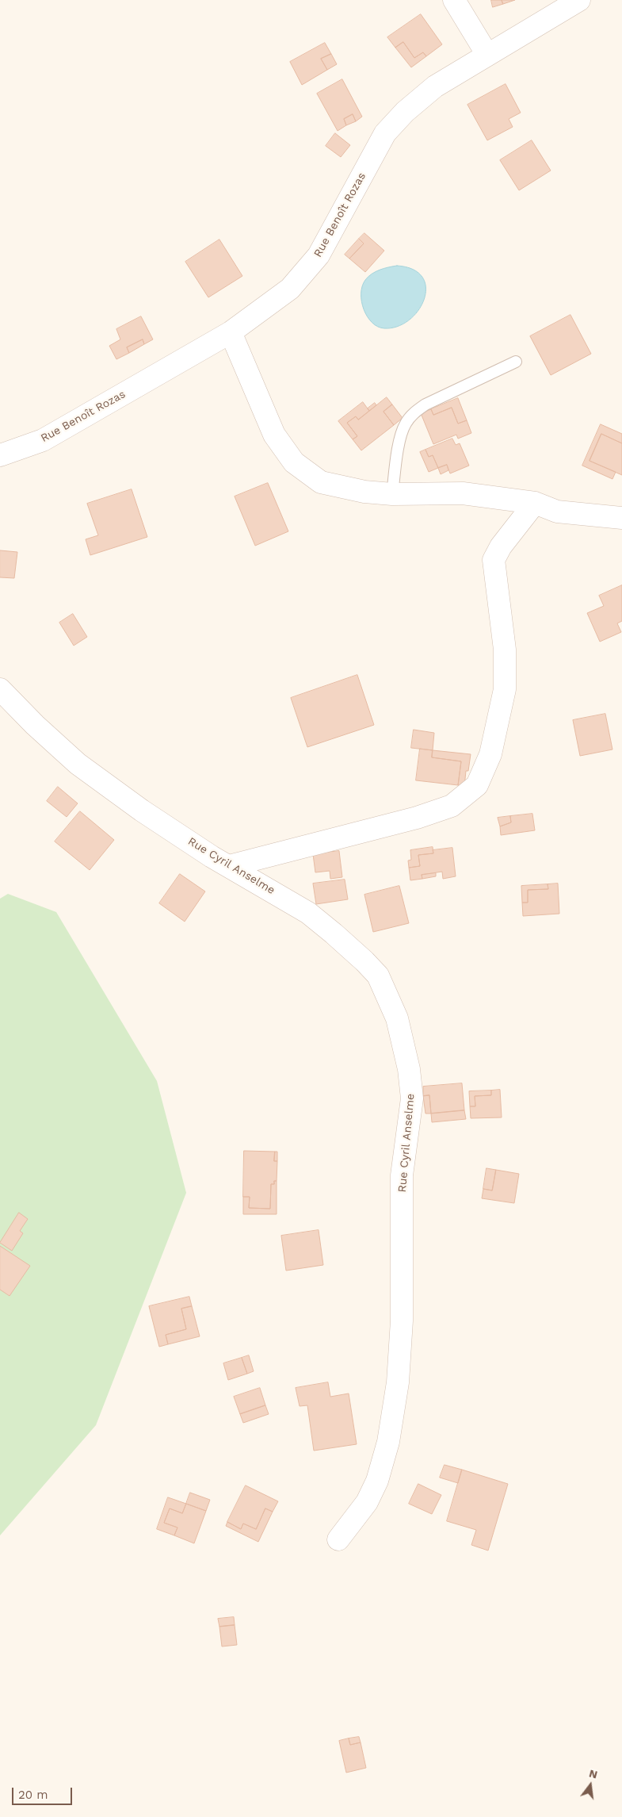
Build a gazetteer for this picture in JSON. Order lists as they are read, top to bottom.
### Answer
{
  "streets": {
    "street": ["Rue Benoît Rozas", "Rue Cyril Anselme"]
  },
  "scale_bar": "20 m",
  "north": "top"
}
